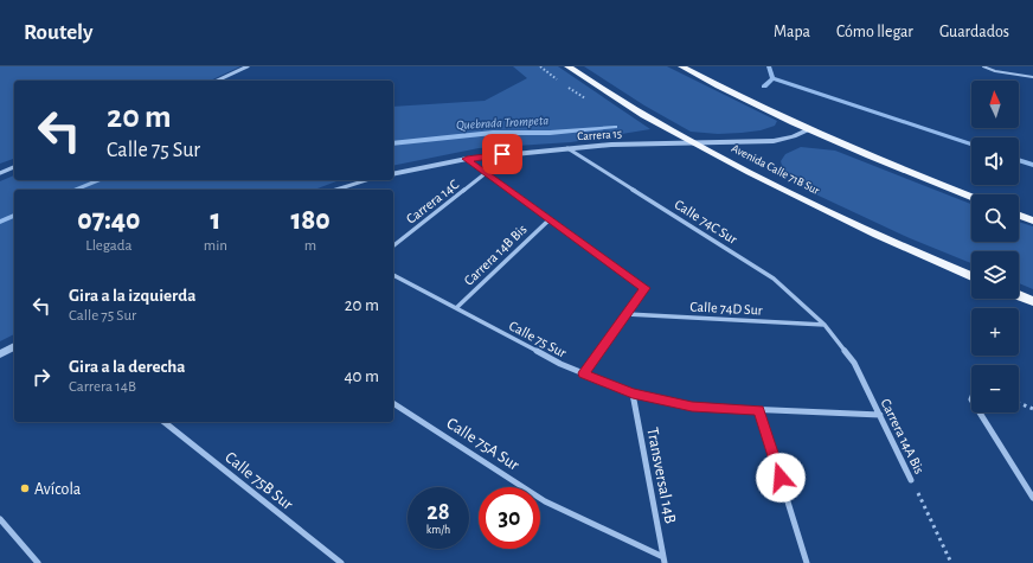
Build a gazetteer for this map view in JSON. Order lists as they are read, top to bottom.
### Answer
{
  "streets": {
    "highway": ["Avenida Calle 71B Sur"],
    "street": [
      "Carrera 15",
      "Carrera 14C",
      "Calle 74C Sur",
      "Carrera 14B Bis",
      "Calle 74D Sur",
      "Calle 75 Sur",
      "Carrera 14A Bis",
      "Calle 75A Sur",
      "Transversal 14B",
      "Calle 75B Sur"
    ]
  },
  "crossings": [
    ["Carrera 15", "Avenida Calle 71B Sur"],
    ["Carrera 15", "Calle 74C Sur"],
    ["Calle 74C Sur", "Calle 74D Sur"],
    ["Calle 74C Sur", "Carrera 14A Bis"],
    ["Carrera 14B Bis", "Calle 75 Sur"],
    ["Calle 74D Sur", "Carrera 14A Bis"],
    ["Calle 75 Sur", "Carrera 14A Bis"],
    ["Calle 75 Sur", "Transversal 14B"],
    ["Calle 75A Sur", "Transversal 14B"]
  ],
  "water": ["Quebrada Trompeta"],
  "places": ["Avícola"],
  "north": "top",
  "page": {
    "header": "Routely",
    "nav": ["Mapa", "Cómo llegar", "Guardados"],
    "map_buttons": ["+", "−"],
    "turn": ["20 m", "Calle 75 Sur"],
    "eta": [
      "07:40",
      "Llegada",
      "1",
      "min",
      "180",
      "m"
    ],
    "list": [
      {
        "name": "Gira a la izquierda",
        "note": "Calle 75 Sur",
        "value": "20 m"
      },
      {
        "name": "Gira a la derecha",
        "note": "Carrera 14B",
        "value": "40 m"
      }
    ],
    "speed": "28 km/h",
    "limit": "30"
  }
}
